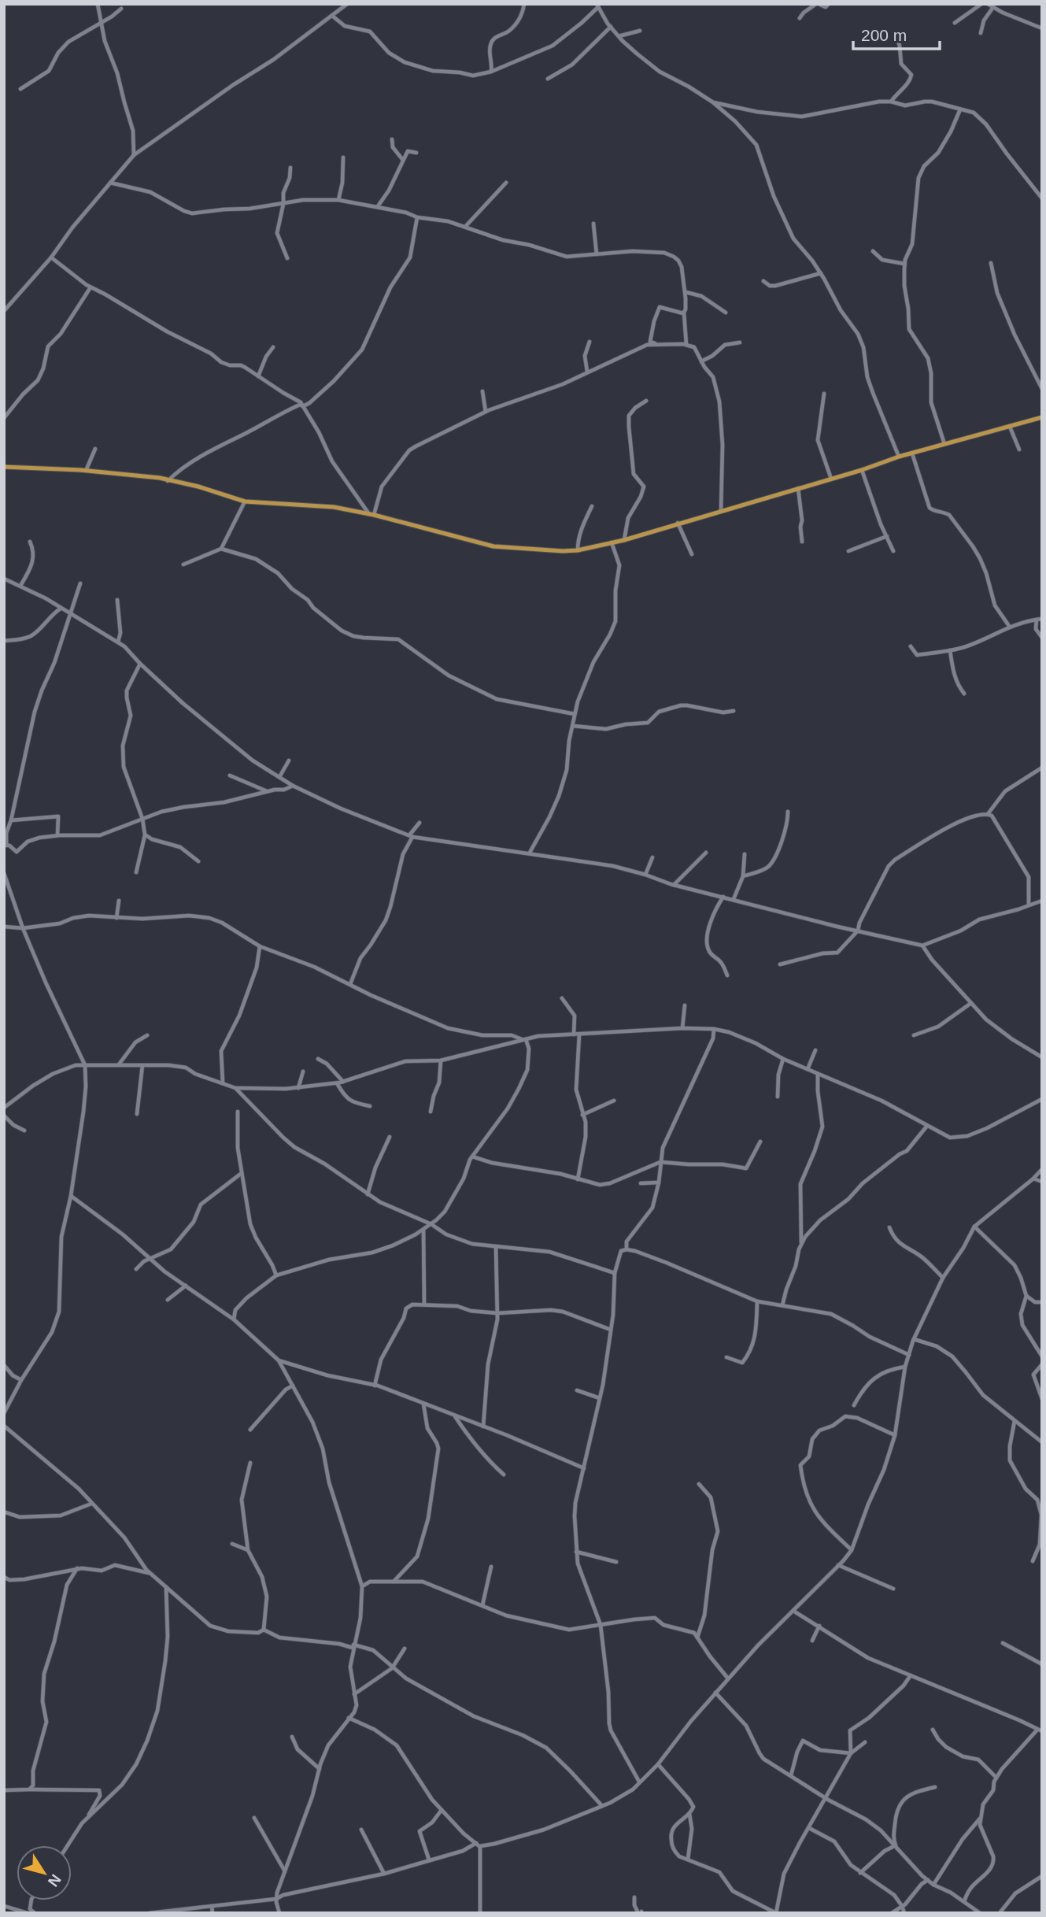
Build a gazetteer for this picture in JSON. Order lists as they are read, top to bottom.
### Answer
{
  "scale_bar": "200 m",
  "north": "bottom right"
}
